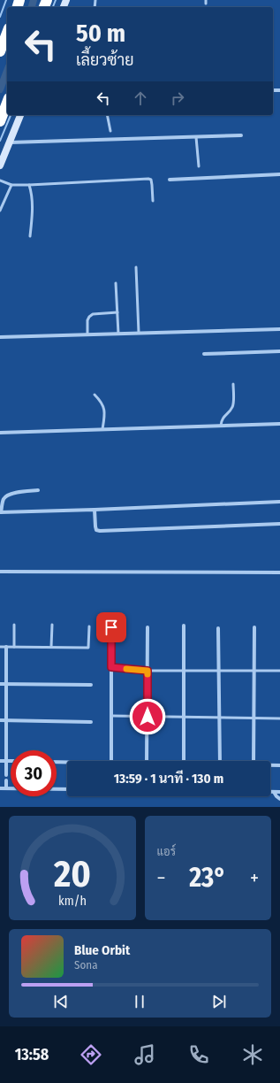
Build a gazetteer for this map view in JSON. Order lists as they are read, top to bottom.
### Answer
{
  "page": {
    "turn": ["50 m", "เลี้ยวซ้าย"],
    "limit": "30",
    "trip": "13:59 · 1 นาที · 130 m",
    "tile": "แอร์",
    "heat": ["−", "23°", "+"],
    "song": ["Blue Orbit", "Sona"],
    "tabs": "13:58",
    "gauge": ["20", "km/h"]
  }
}
